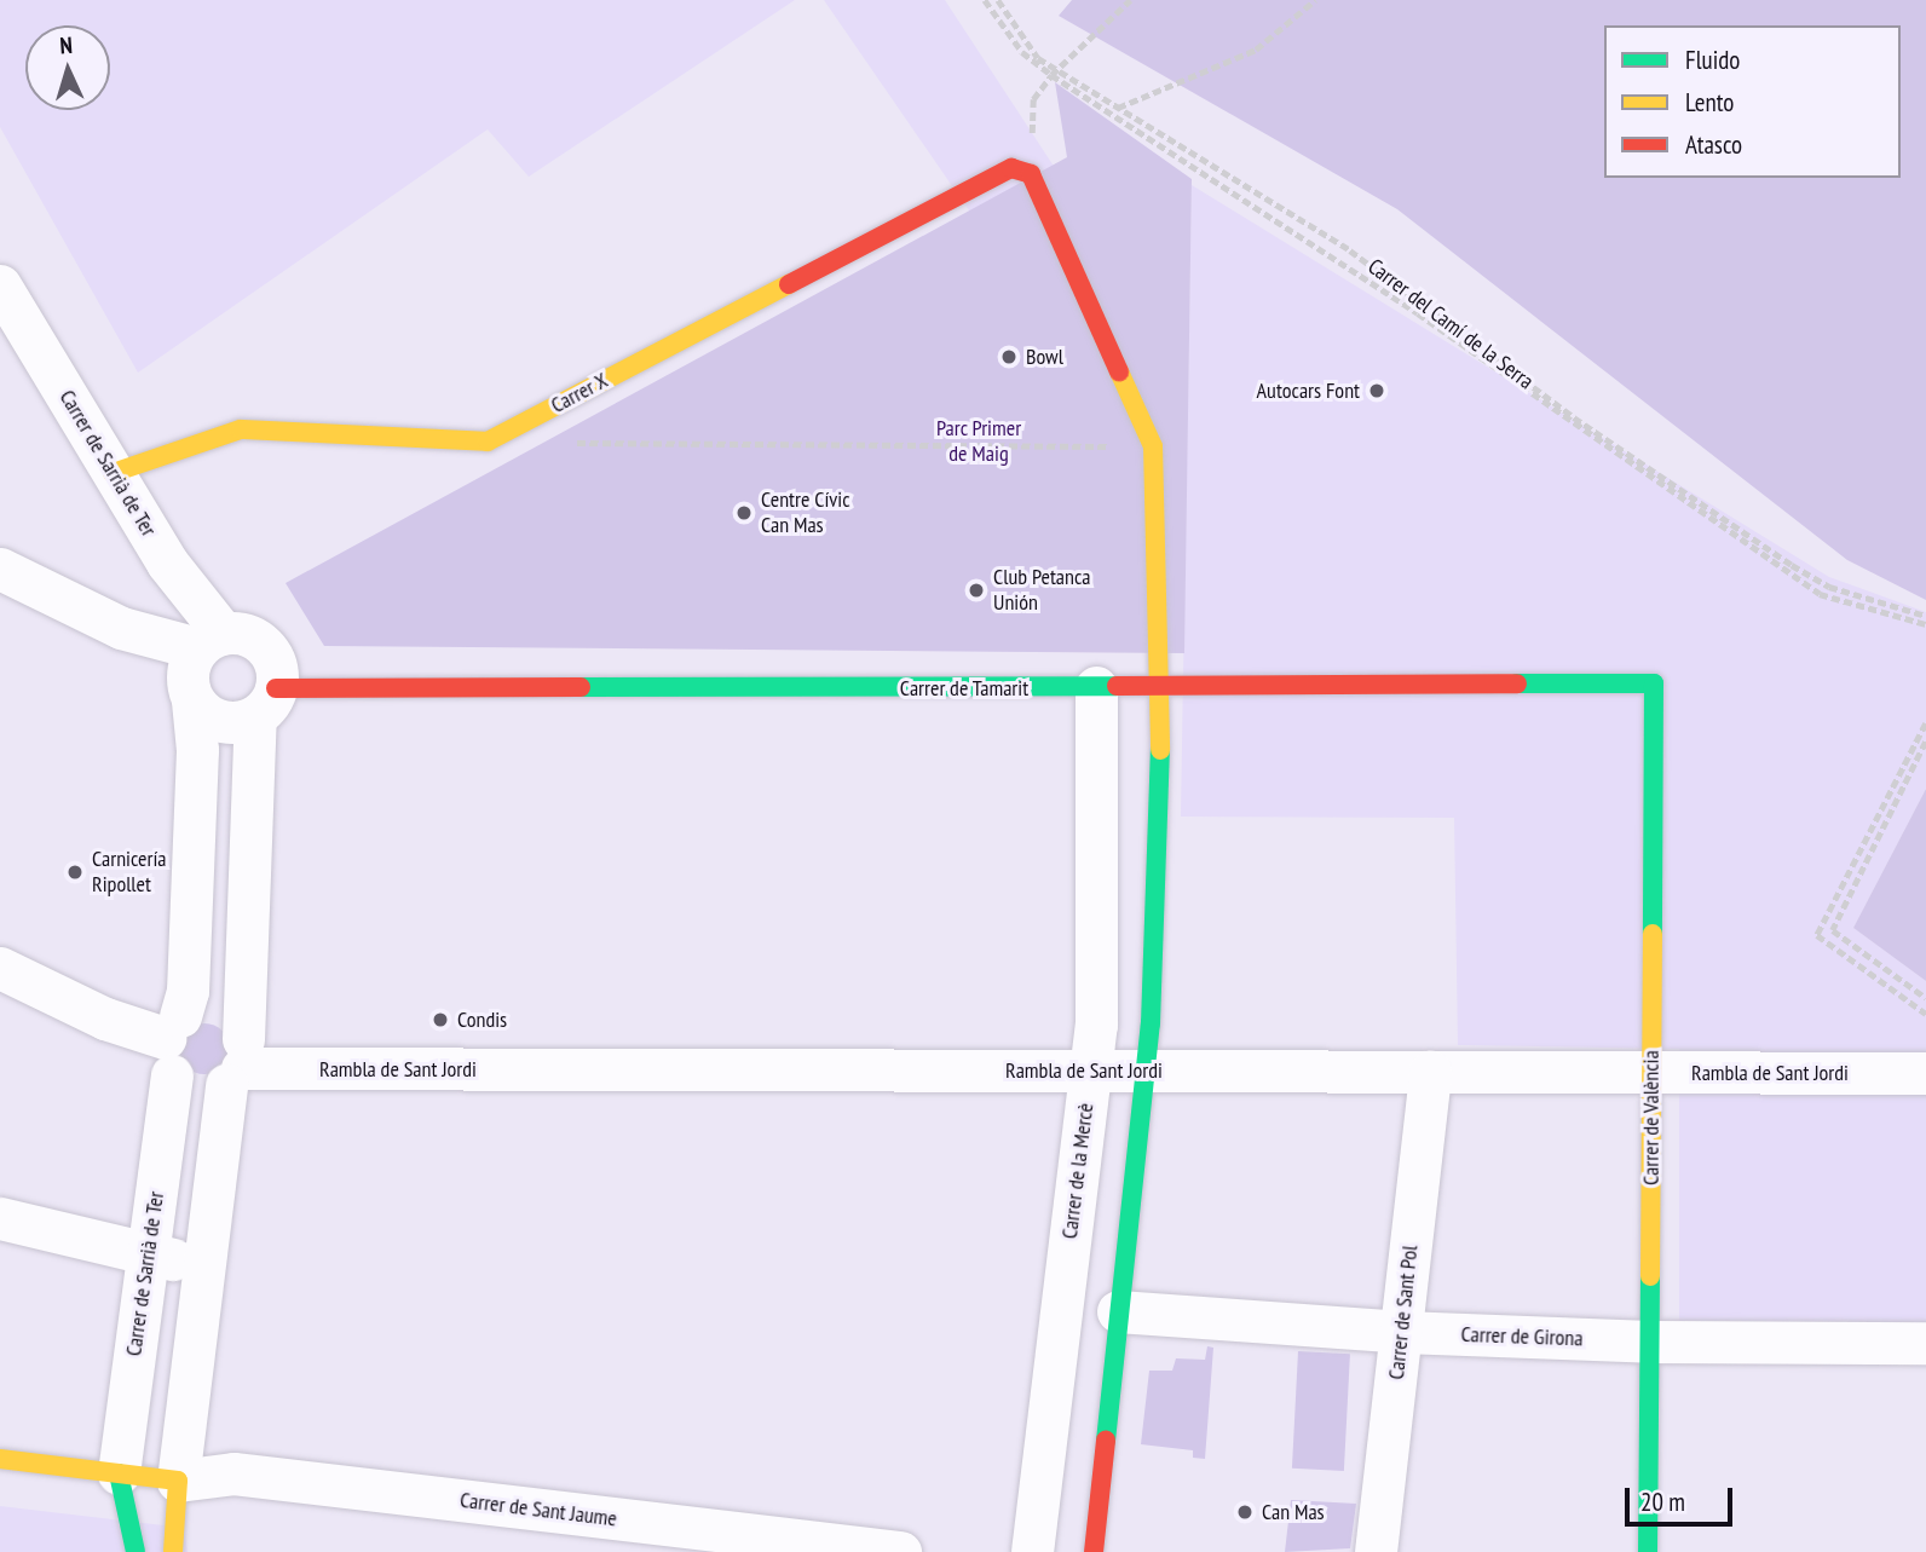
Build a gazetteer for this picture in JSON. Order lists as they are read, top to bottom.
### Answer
{
  "streets": {
    "street": [
      "Carrer X",
      "Carrer de Sarrià de Ter",
      "Carrer de Tamarit",
      "Rambla de Sant Jordi",
      "Carrer de València",
      "Carrer de la Mercè",
      "Carrer de Sant Pol",
      "Carrer de Girona",
      "Carrer de Sant Jaume"
    ],
    "path": ["Carrer del Camí de la Serra"]
  },
  "crossings": [
    ["Carrer X", "Carrer de Sarrià de Ter"],
    ["Carrer de Sarrià de Ter", "Carrer de Tamarit"],
    ["Carrer de Sarrià de Ter", "Rambla de Sant Jordi"],
    ["Carrer de Sarrià de Ter", "Carrer de Sant Jaume"],
    ["Carrer de Tamarit", "Carrer de València"],
    ["Carrer de Tamarit", "Carrer de la Mercè"],
    ["Rambla de Sant Jordi", "Carrer de València"],
    ["Rambla de Sant Jordi", "Carrer de la Mercè"],
    ["Rambla de Sant Jordi", "Carrer de Sant Pol"],
    ["Carrer de València", "Carrer de Girona"],
    ["Carrer de Sant Pol", "Carrer de Girona"]
  ],
  "parks": ["Parc Primer de Maig"],
  "places": [
    "Bowl",
    "Autocars Font",
    "Centre Cívic Can Mas",
    "Club Petanca Unión",
    "Carnicería Ripollet",
    "Condis",
    "Can Mas"
  ],
  "legend": ["Fluido", "Lento", "Atasco"],
  "scale_bar": "20 m",
  "north": "top"
}
